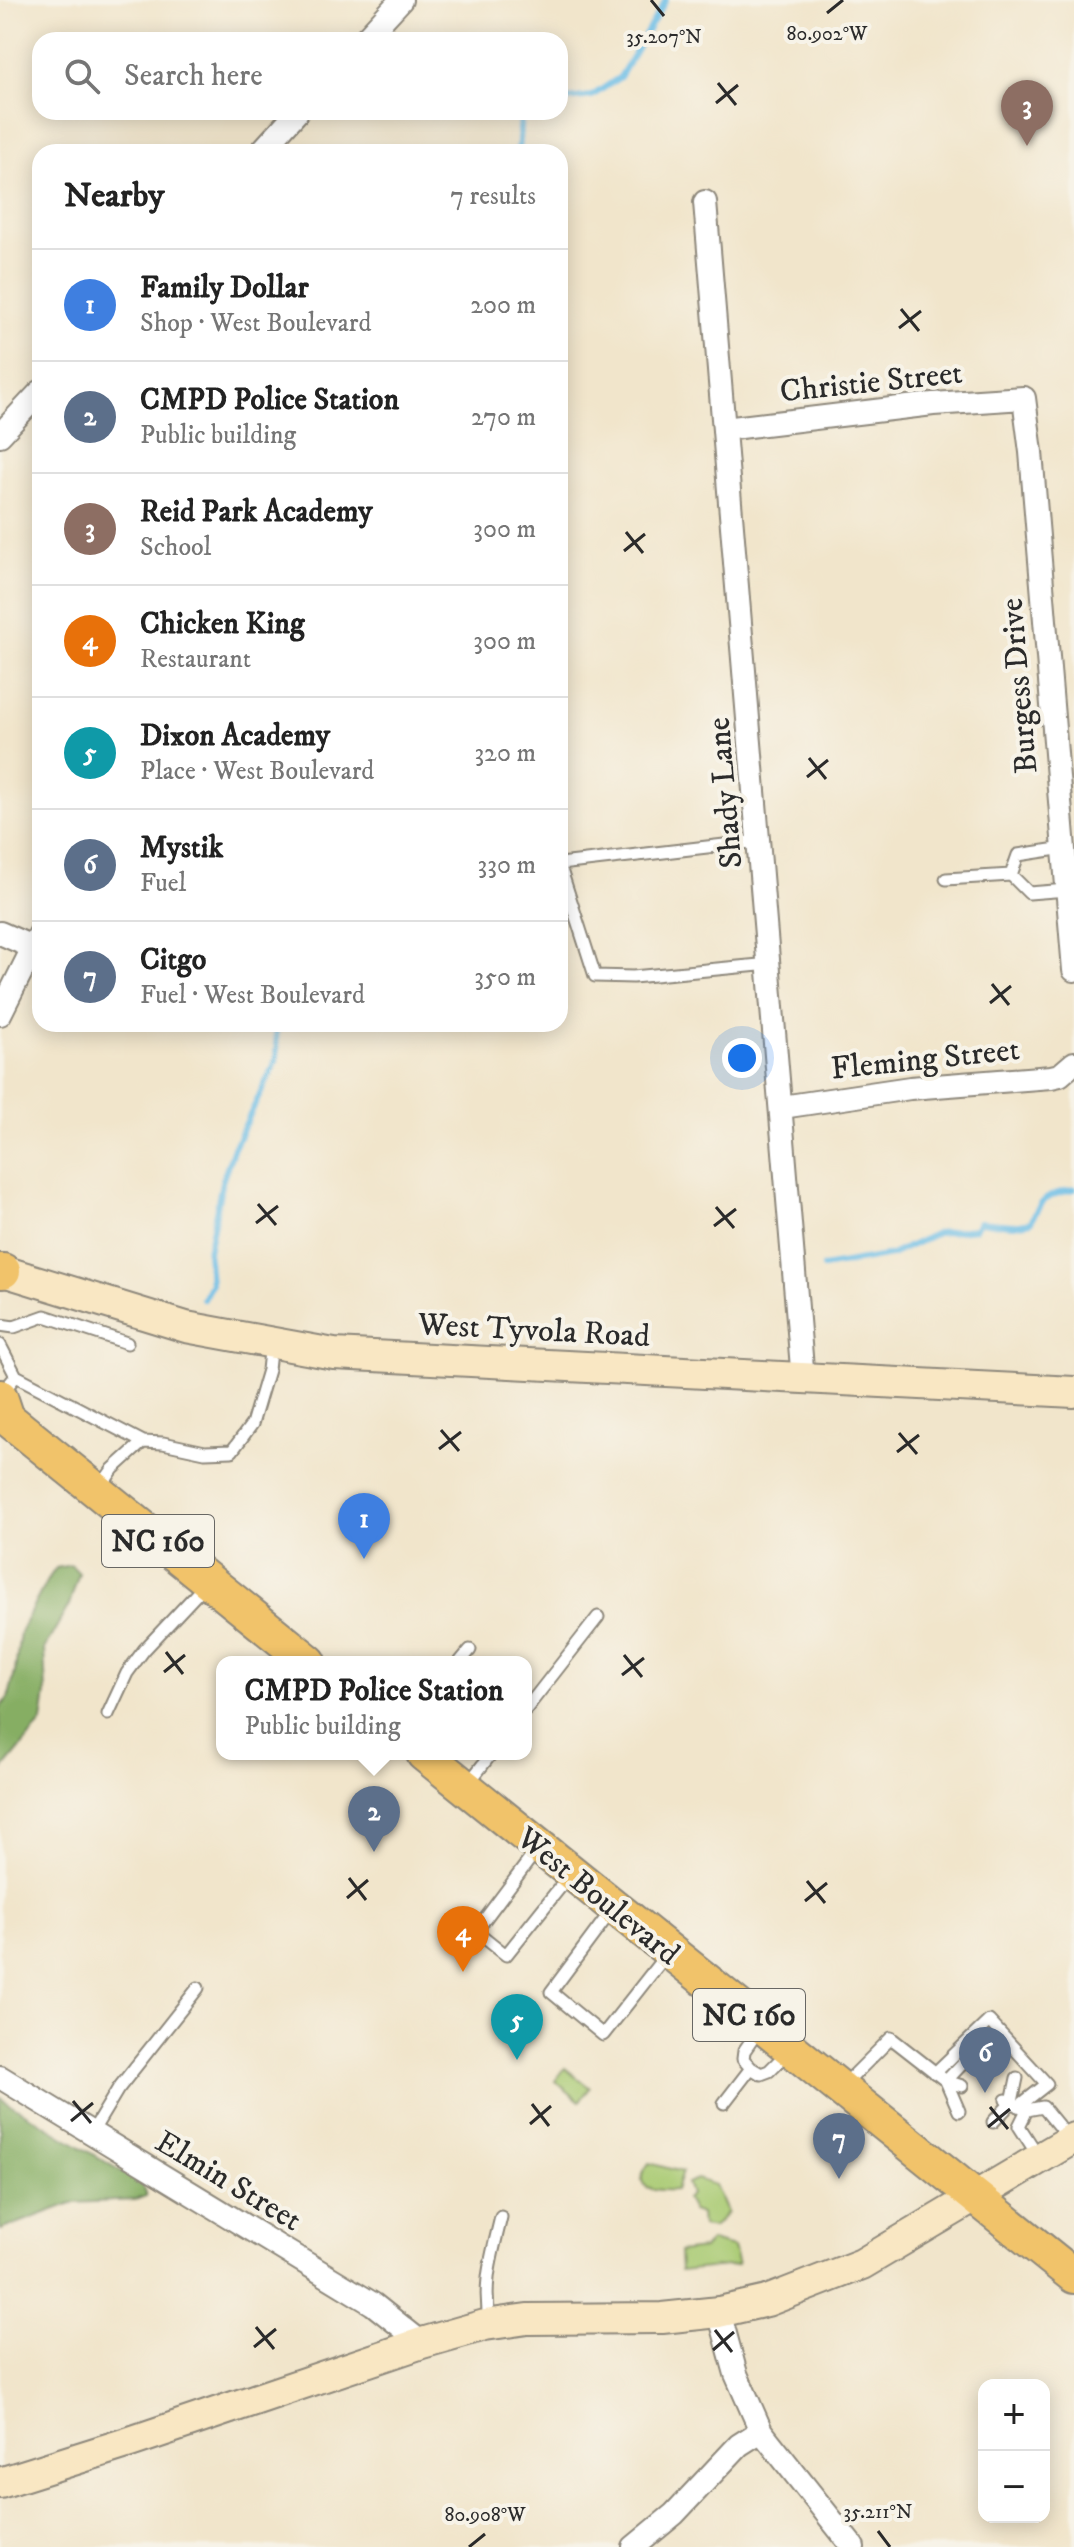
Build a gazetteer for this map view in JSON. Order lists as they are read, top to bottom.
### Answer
{
  "streets": {
    "main road": ["West Tyvola Road", "NC 160", "West Boulevard"],
    "street": [
      "Christie Street",
      "Burgess Drive",
      "Shady Lane",
      "Fleming Street",
      "Elmin Street"
    ]
  },
  "crossings": [
    ["Christie Street", "Burgess Drive"],
    ["Christie Street", "Shady Lane"],
    ["Shady Lane", "Fleming Street"],
    ["Shady Lane", "West Tyvola Road"]
  ],
  "page": {
    "search": "Search here",
    "pins": [
      "3",
      "1",
      "2",
      "4",
      "5",
      "6",
      "7"
    ],
    "heading": ["Nearby", "7 results"],
    "list": [
      {
        "mark": "1",
        "name": "Family Dollar",
        "note": "Shop · West Boulevard",
        "value": "200 m"
      },
      {
        "mark": "2",
        "name": "CMPD Police Station",
        "note": "Public building",
        "value": "270 m"
      },
      {
        "mark": "3",
        "name": "Reid Park Academy",
        "note": "School",
        "value": "300 m"
      },
      {
        "mark": "4",
        "name": "Chicken King",
        "note": "Restaurant",
        "value": "300 m"
      },
      {
        "mark": "5",
        "name": "Dixon Academy",
        "note": "Place · West Boulevard",
        "value": "320 m"
      },
      {
        "mark": "6",
        "name": "Mystik",
        "note": "Fuel",
        "value": "330 m"
      },
      {
        "mark": "7",
        "name": "Citgo",
        "note": "Fuel · West Boulevard",
        "value": "350 m"
      }
    ],
    "popup": ["CMPD Police Station", "Public building"],
    "map_buttons": ["+", "−"]
  },
  "coordinates": [
    "80.902°W",
    "35.207°N",
    "35.211°N",
    "80.908°W"
  ]
}
